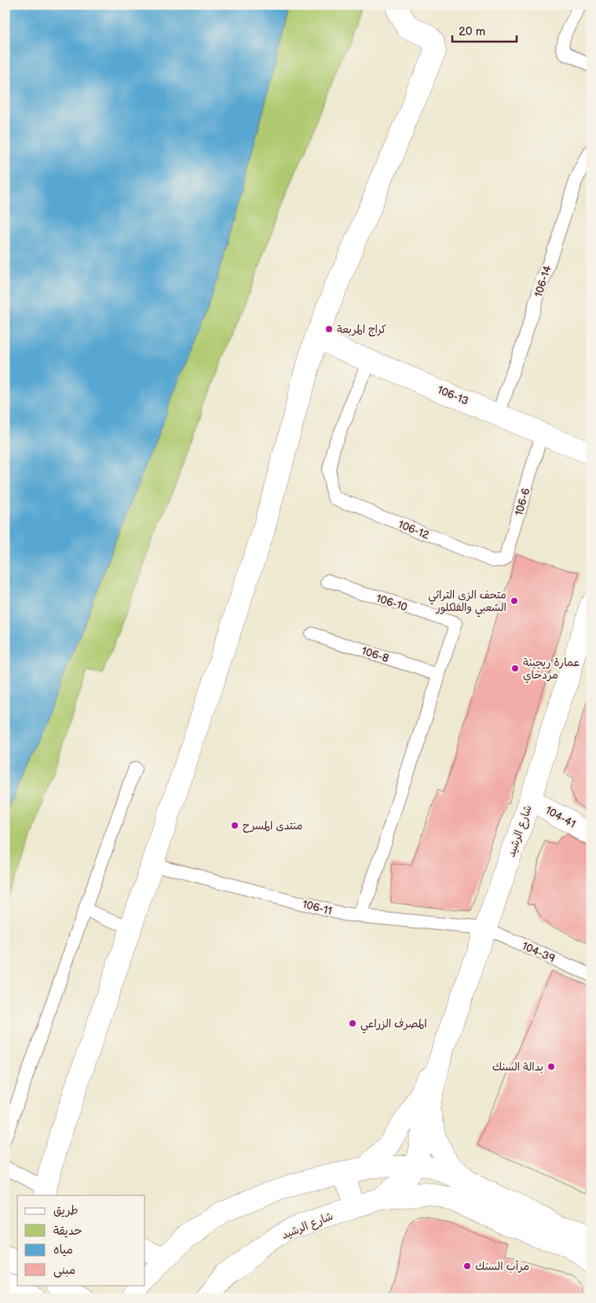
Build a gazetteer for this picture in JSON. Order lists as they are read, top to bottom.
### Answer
{
  "streets": {
    "main road": ["106-13", "104-41", "شارع الرشيد"],
    "lane": [
      "106-14",
      "106-6",
      "106-12",
      "106-10",
      "106-8",
      "106-11",
      "104-39"
    ]
  },
  "crossings": [
    ["106-14", "106-13"],
    ["106-13", "106-6"],
    ["106-13", "106-12"],
    ["106-6", "106-12"],
    ["106-10", "106-8"],
    ["104-41", "شارع الرشيد"],
    ["شارع الرشيد", "106-11"],
    ["شارع الرشيد", "104-39"],
    ["106-11", "104-39"]
  ],
  "places": [
    "كراج المربعة",
    "متحف الزي التراثي الشعبي والفلكلور",
    "عمارة ريجينة مردخاي",
    "منتدى المسرح",
    "المصرف الزراعي",
    "بدالة السنك",
    "مرآب السنك"
  ],
  "legend": [
    "طريق",
    "حديقة",
    "مياه",
    "مبنى"
  ],
  "scale_bar": "20 m"
}
